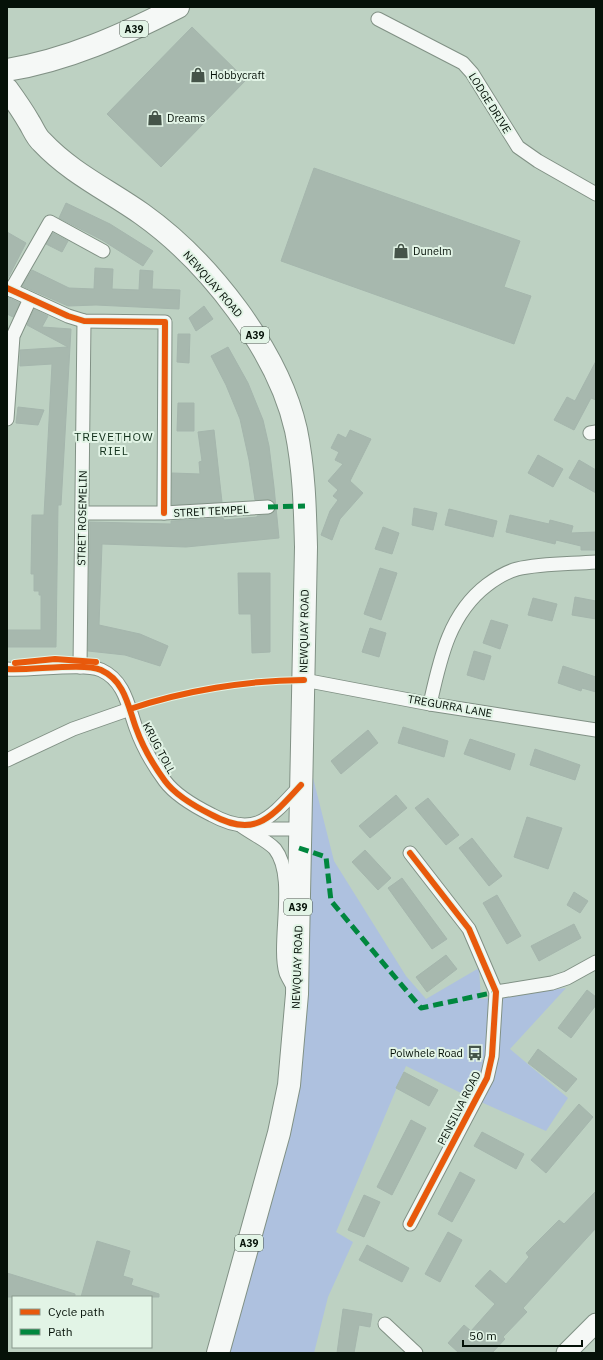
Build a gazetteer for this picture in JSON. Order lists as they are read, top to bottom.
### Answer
{
  "streets": {
    "highway": ["A39", "NEWQUAY ROAD"],
    "street": [
      "LODGE DRIVE",
      "STRET TEMPEL",
      "STRET ROSEMELIN",
      "TREGURRA LANE",
      "KRUG TOLL",
      "PENSILVA ROAD"
    ]
  },
  "crossings": [
    ["NEWQUAY ROAD", "TREGURRA LANE"],
    ["STRET TEMPEL", "STRET ROSEMELIN"],
    ["STRET ROSEMELIN", "KRUG TOLL"]
  ],
  "districts": ["TREVETHOW RIEL"],
  "places": {
    "shop": ["Hobbycraft", "Dreams", "Dunelm"],
    "bus stop": ["Polwhele Road"]
  },
  "legend": ["Cycle path", "Path"],
  "scale_bar": "50 m"
}
